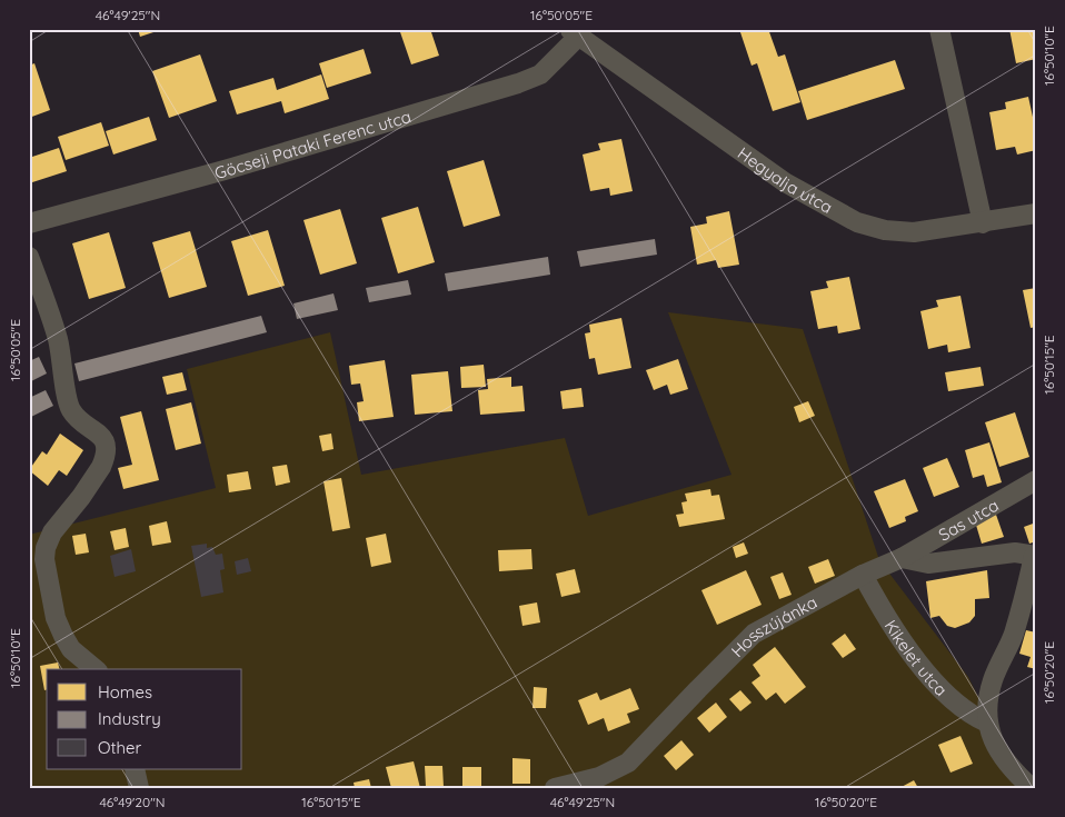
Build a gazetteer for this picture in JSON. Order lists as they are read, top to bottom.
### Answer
{
  "streets": {
    "street": [
      "Göcseji Pataki Ferenc utca",
      "Hegyalja utca",
      "Sas utca",
      "Hosszújánka",
      "Kikelet utca"
    ]
  },
  "crossings": [
    ["Göcseji Pataki Ferenc utca", "Hegyalja utca"],
    ["Sas utca", "Hosszújánka"],
    ["Hosszújánka", "Kikelet utca"]
  ],
  "legend": ["Homes", "Industry", "Other"],
  "coordinates": [
    "46°49'25\"N",
    "16°50'05\"E",
    "16°50'10\"E",
    "16°50'15\"E",
    "16°50'20\"E",
    "46°49'20\"N"
  ]
}
